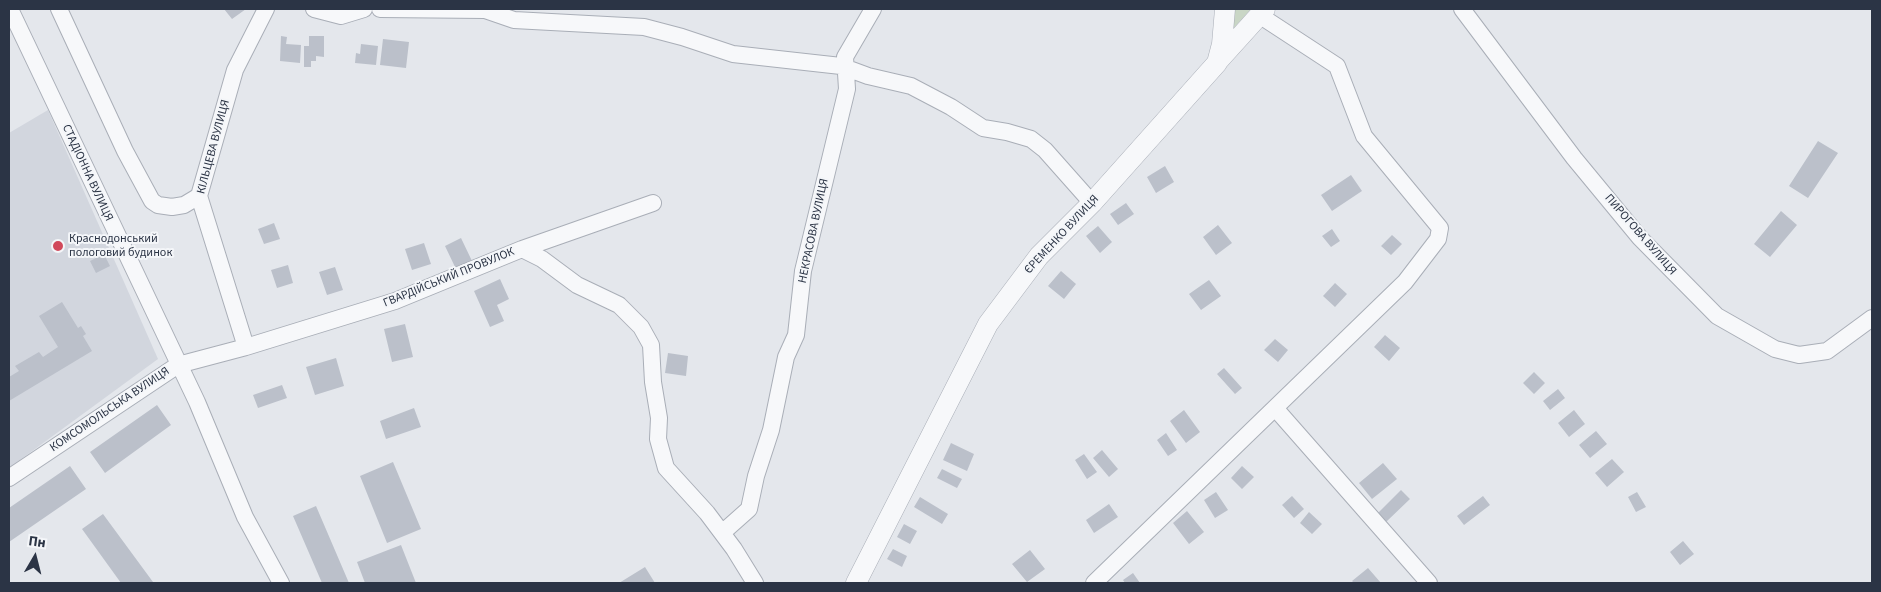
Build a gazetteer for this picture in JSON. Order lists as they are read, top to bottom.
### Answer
{
  "streets": {
    "street": [
      "КІЛЬЦЕВА ВУЛИЦЯ",
      "СТАДІОННА ВУЛИЦЯ",
      "НЕКРАСОВА ВУЛИЦЯ",
      "ЄРЕМЕНКО ВУЛИЦЯ",
      "ПИРОГОВА ВУЛИЦЯ",
      "ГВАРДІЙСЬКИЙ ПРОВУЛОК",
      "КОМСОМОЛЬСЬКА ВУЛИЦЯ"
    ]
  },
  "crossings": [
    ["КІЛЬЦЕВА ВУЛИЦЯ", "ГВАРДІЙСЬКИЙ ПРОВУЛОК"],
    ["КІЛЬЦЕВА ВУЛИЦЯ", "КОМСОМОЛЬСЬКА ВУЛИЦЯ"],
    ["СТАДІОННА ВУЛИЦЯ", "КОМСОМОЛЬСЬКА ВУЛИЦЯ"],
    ["НЕКРАСОВА ВУЛИЦЯ", "ГВАРДІЙСЬКИЙ ПРОВУЛОК"],
    ["ГВАРДІЙСЬКИЙ ПРОВУЛОК", "КОМСОМОЛЬСЬКА ВУЛИЦЯ"]
  ],
  "places": ["Краснодонський пологовий будинок"],
  "north": "top"
}
